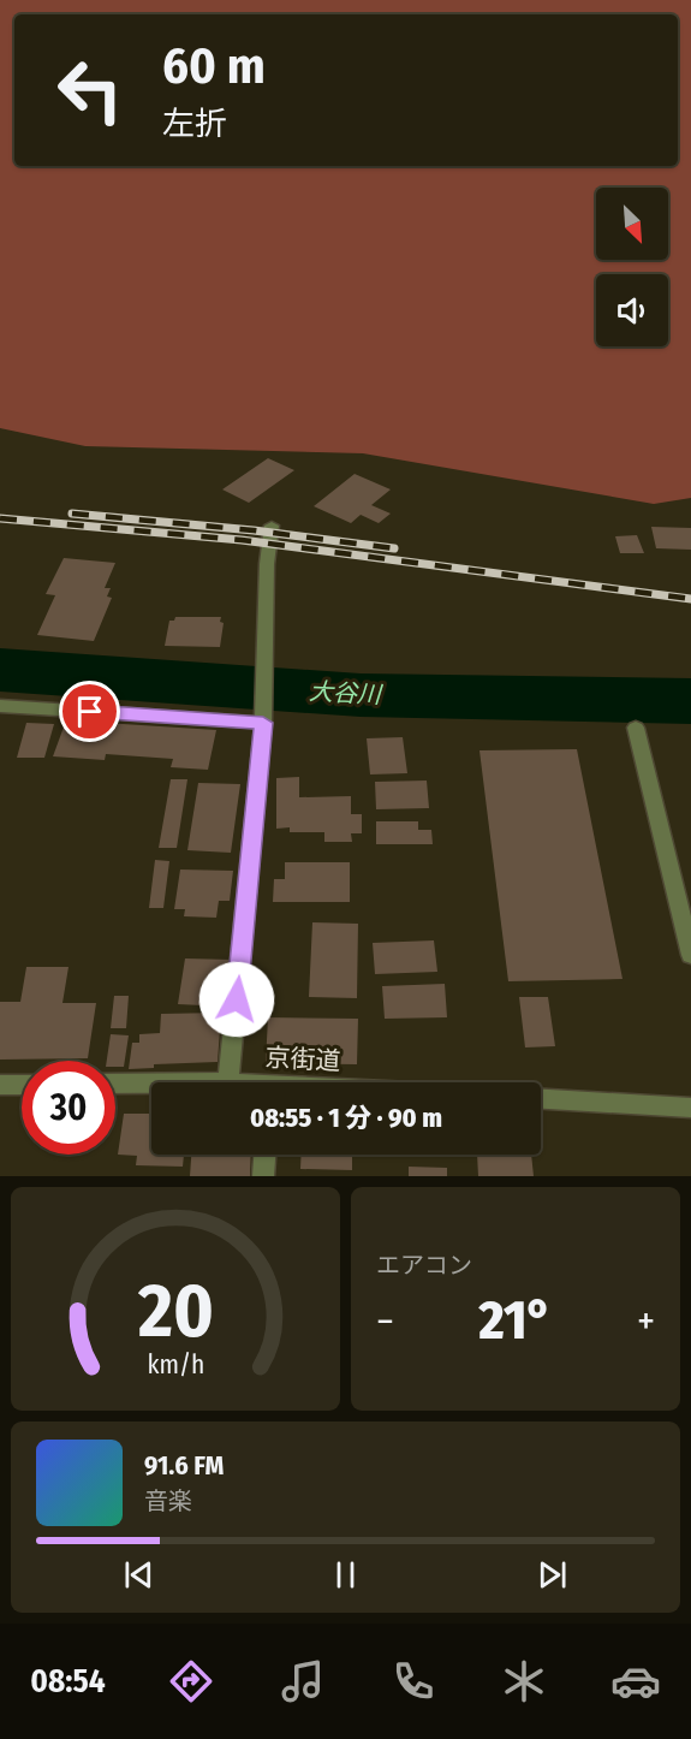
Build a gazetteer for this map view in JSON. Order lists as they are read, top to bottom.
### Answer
{
  "streets": {
    "street": ["京街道"]
  },
  "water": ["大谷川"],
  "north": "bottom right",
  "page": {
    "turn": ["60 m", "左折"],
    "limit": "30",
    "trip": "08:55 · 1 分 · 90 m",
    "tile": "エアコン",
    "heat": ["−", "21°", "+"],
    "song": ["91.6 FM", "音楽"],
    "tabs": "08:54",
    "gauge": ["20", "km/h"]
  }
}
